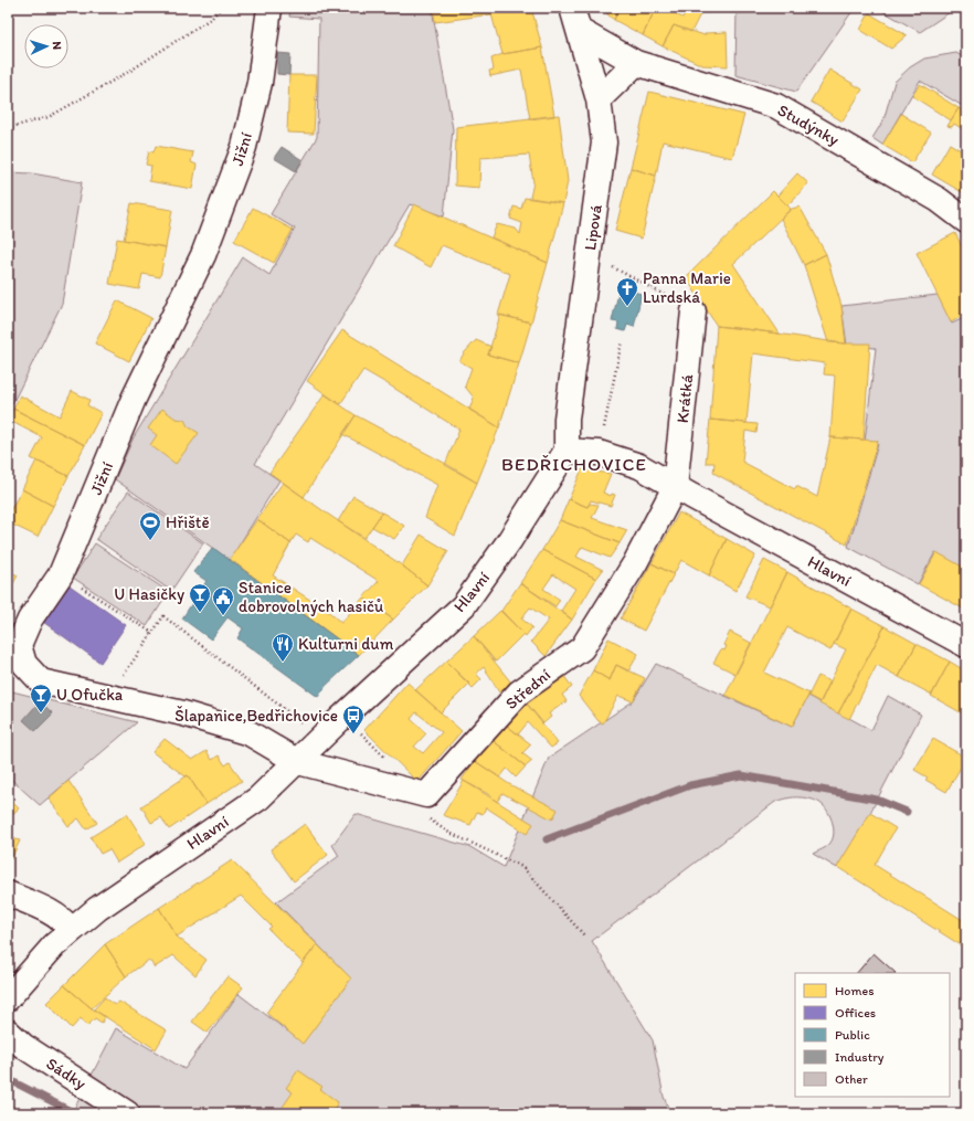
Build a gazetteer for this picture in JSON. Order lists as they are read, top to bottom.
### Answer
{
  "streets": {
    "street": [
      "Studýnky",
      "Jižní",
      "Lipová",
      "Krátká",
      "Hlavní",
      "Střední",
      "Sádky"
    ]
  },
  "crossings": [
    ["Studýnky", "Lipová"],
    ["Jižní", "Hlavní"],
    ["Lipová", "Hlavní"],
    ["Krátká", "Hlavní"],
    ["Krátká", "Střední"],
    ["Hlavní", "Střední"]
  ],
  "districts": ["BEDŘICHOVICE"],
  "places": {
    "church": ["Panna Marie Lurdská"],
    "sports": ["Hřiště"],
    "bar": ["U Hasičky", "U Ofučka"],
    "public building": ["Stanice dobrovolných hasičů"],
    "restaurant": ["Kulturni dum"],
    "bus stop": ["Šlapanice,Bedřichovice"]
  },
  "legend": [
    "Homes",
    "Offices",
    "Public",
    "Industry",
    "Other"
  ],
  "north": "right"
}
